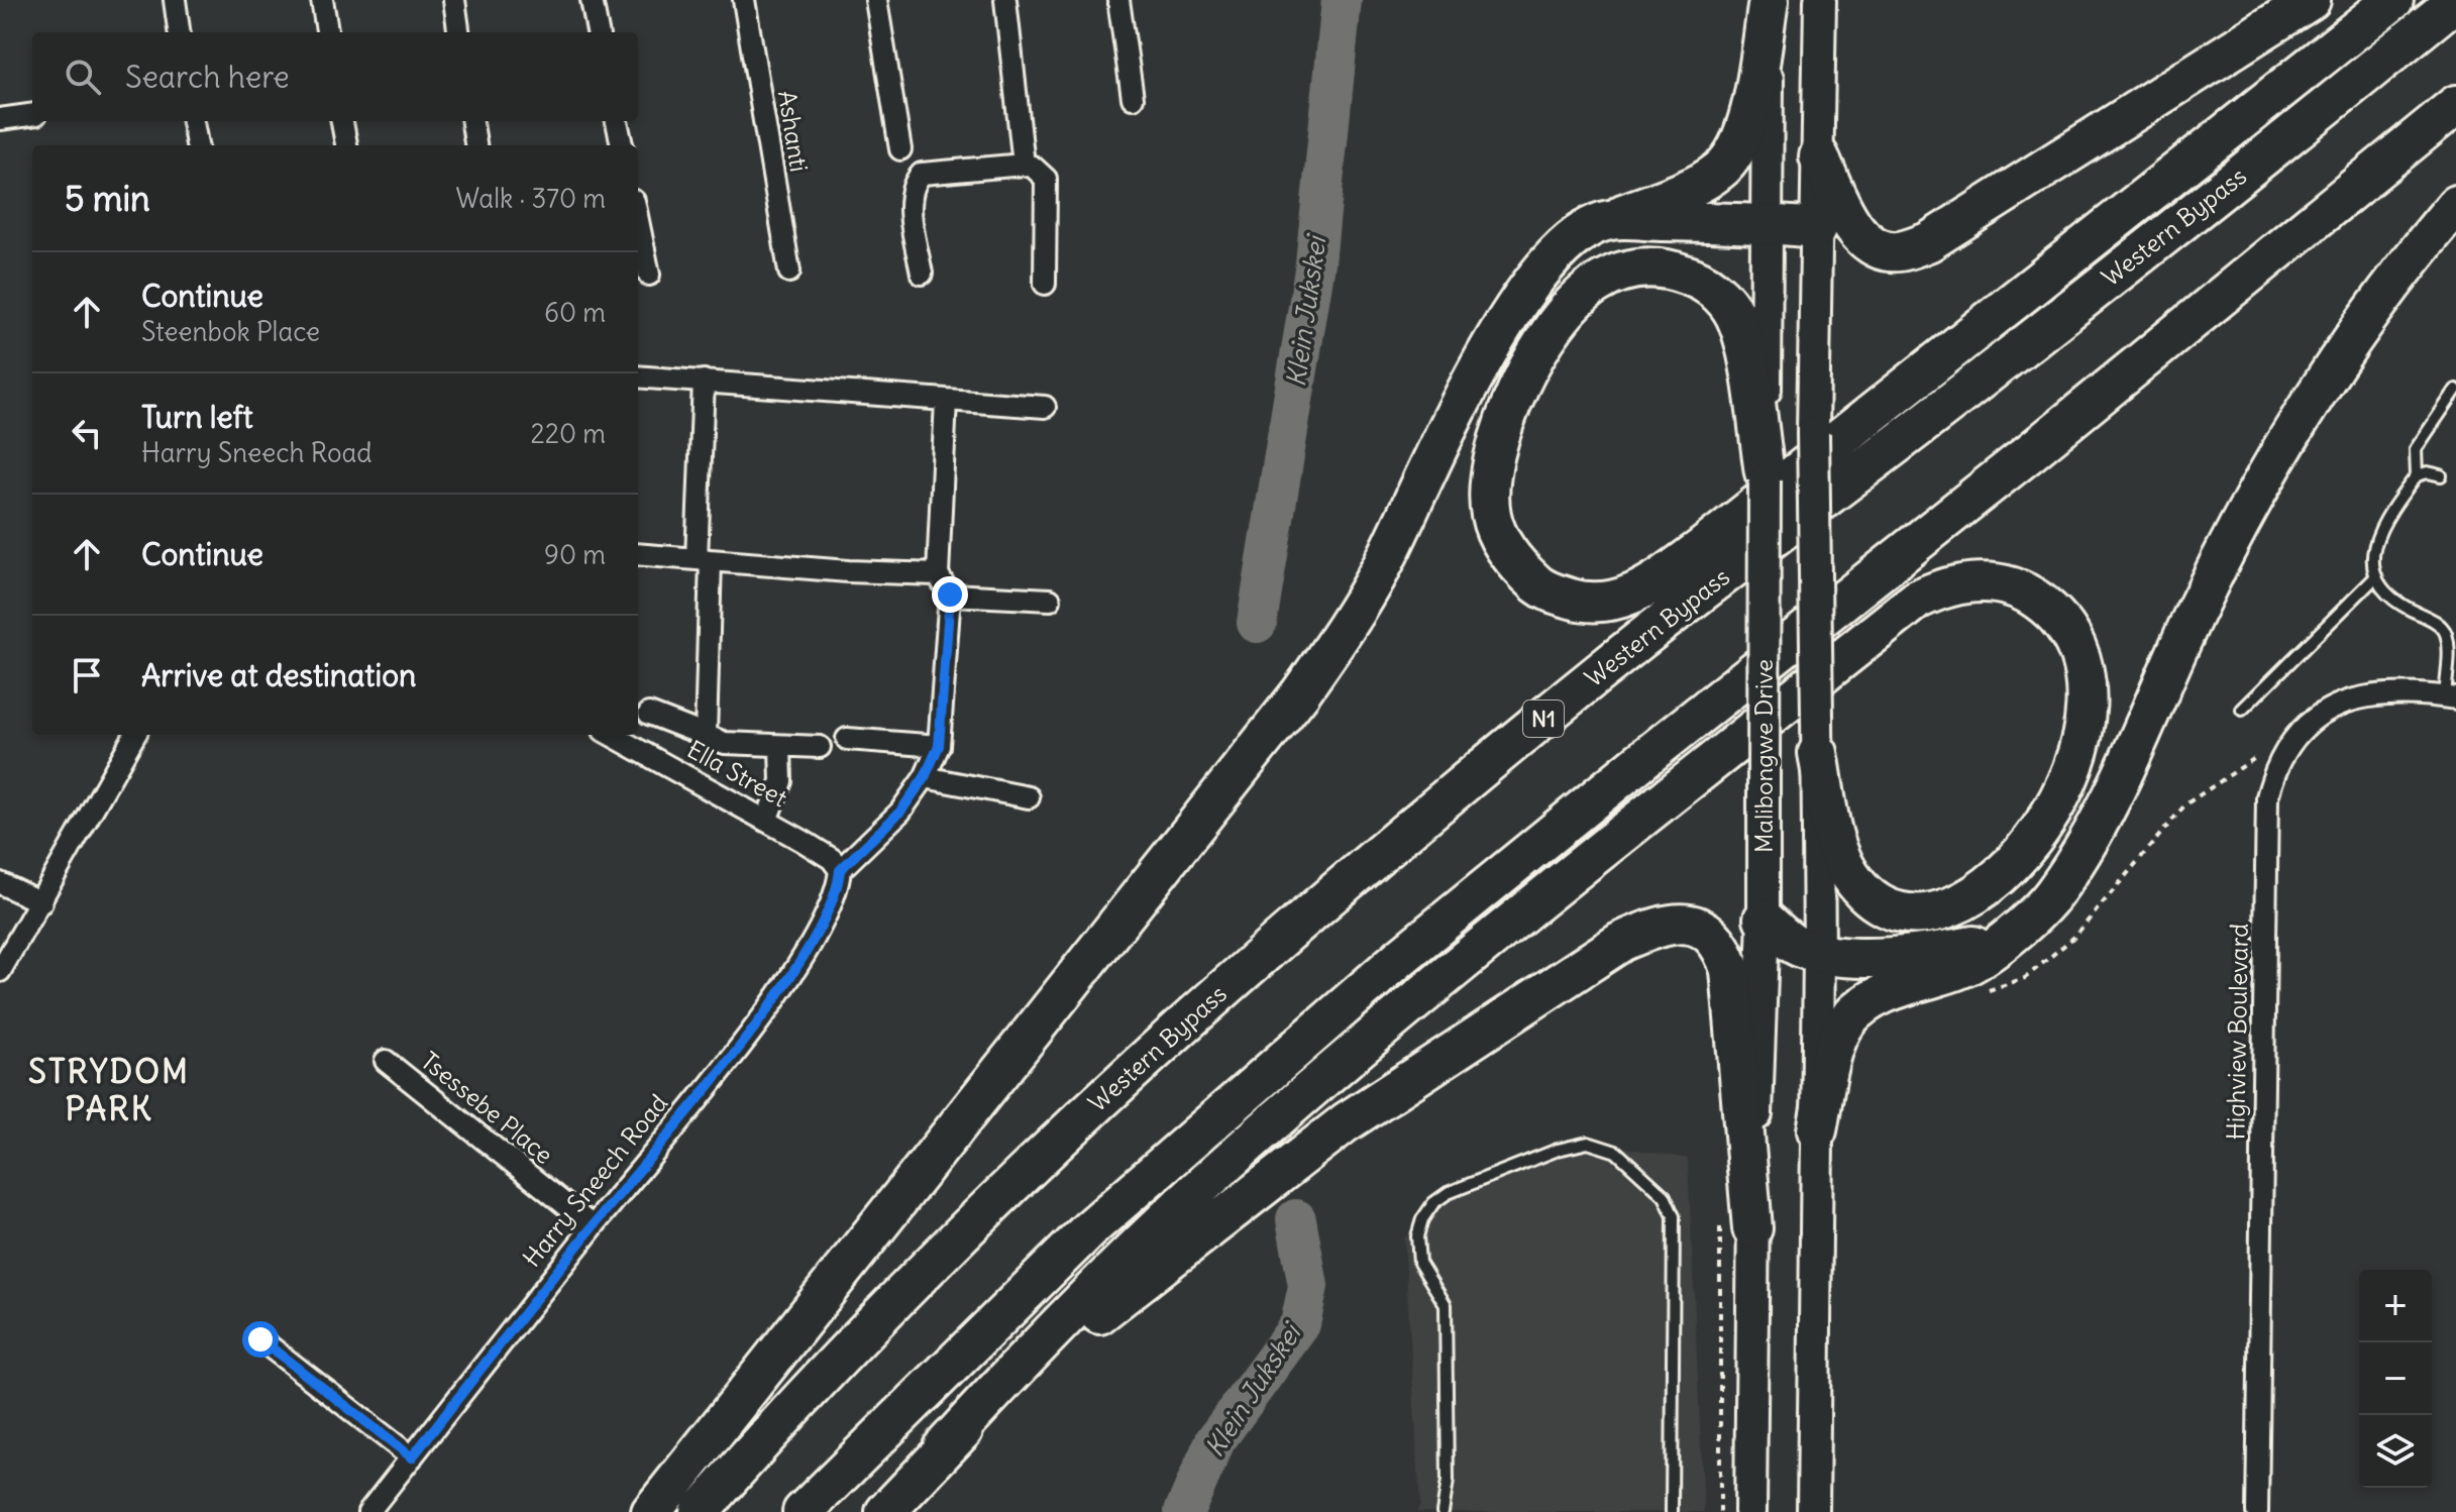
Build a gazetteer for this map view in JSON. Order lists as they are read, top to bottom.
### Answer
{
  "streets": {
    "highway": ["Western Bypass", "N1"],
    "main road": ["Malibongwe Drive"],
    "street": [
      "Ashanti",
      "Ella Street",
      "Highview Boulevard",
      "Tsessebe Place",
      "Harry Sneech Road"
    ]
  },
  "crossings": [
    ["Ella Street", "Harry Sneech Road"],
    ["Tsessebe Place", "Harry Sneech Road"]
  ],
  "districts": ["STRYDOM PARK"],
  "water": ["Klein Jukskei"],
  "page": {
    "search": "Search here",
    "heading": ["5 min", "Walk · 370 m"],
    "list": [
      ["Continue", "Steenbok Place", "60 m"],
      ["Turn left", "Harry Sneech Road", "220 m"],
      ["Continue", "90 m"],
      "Arrive at destination"
    ],
    "map_buttons": ["+", "−"]
  }
}
